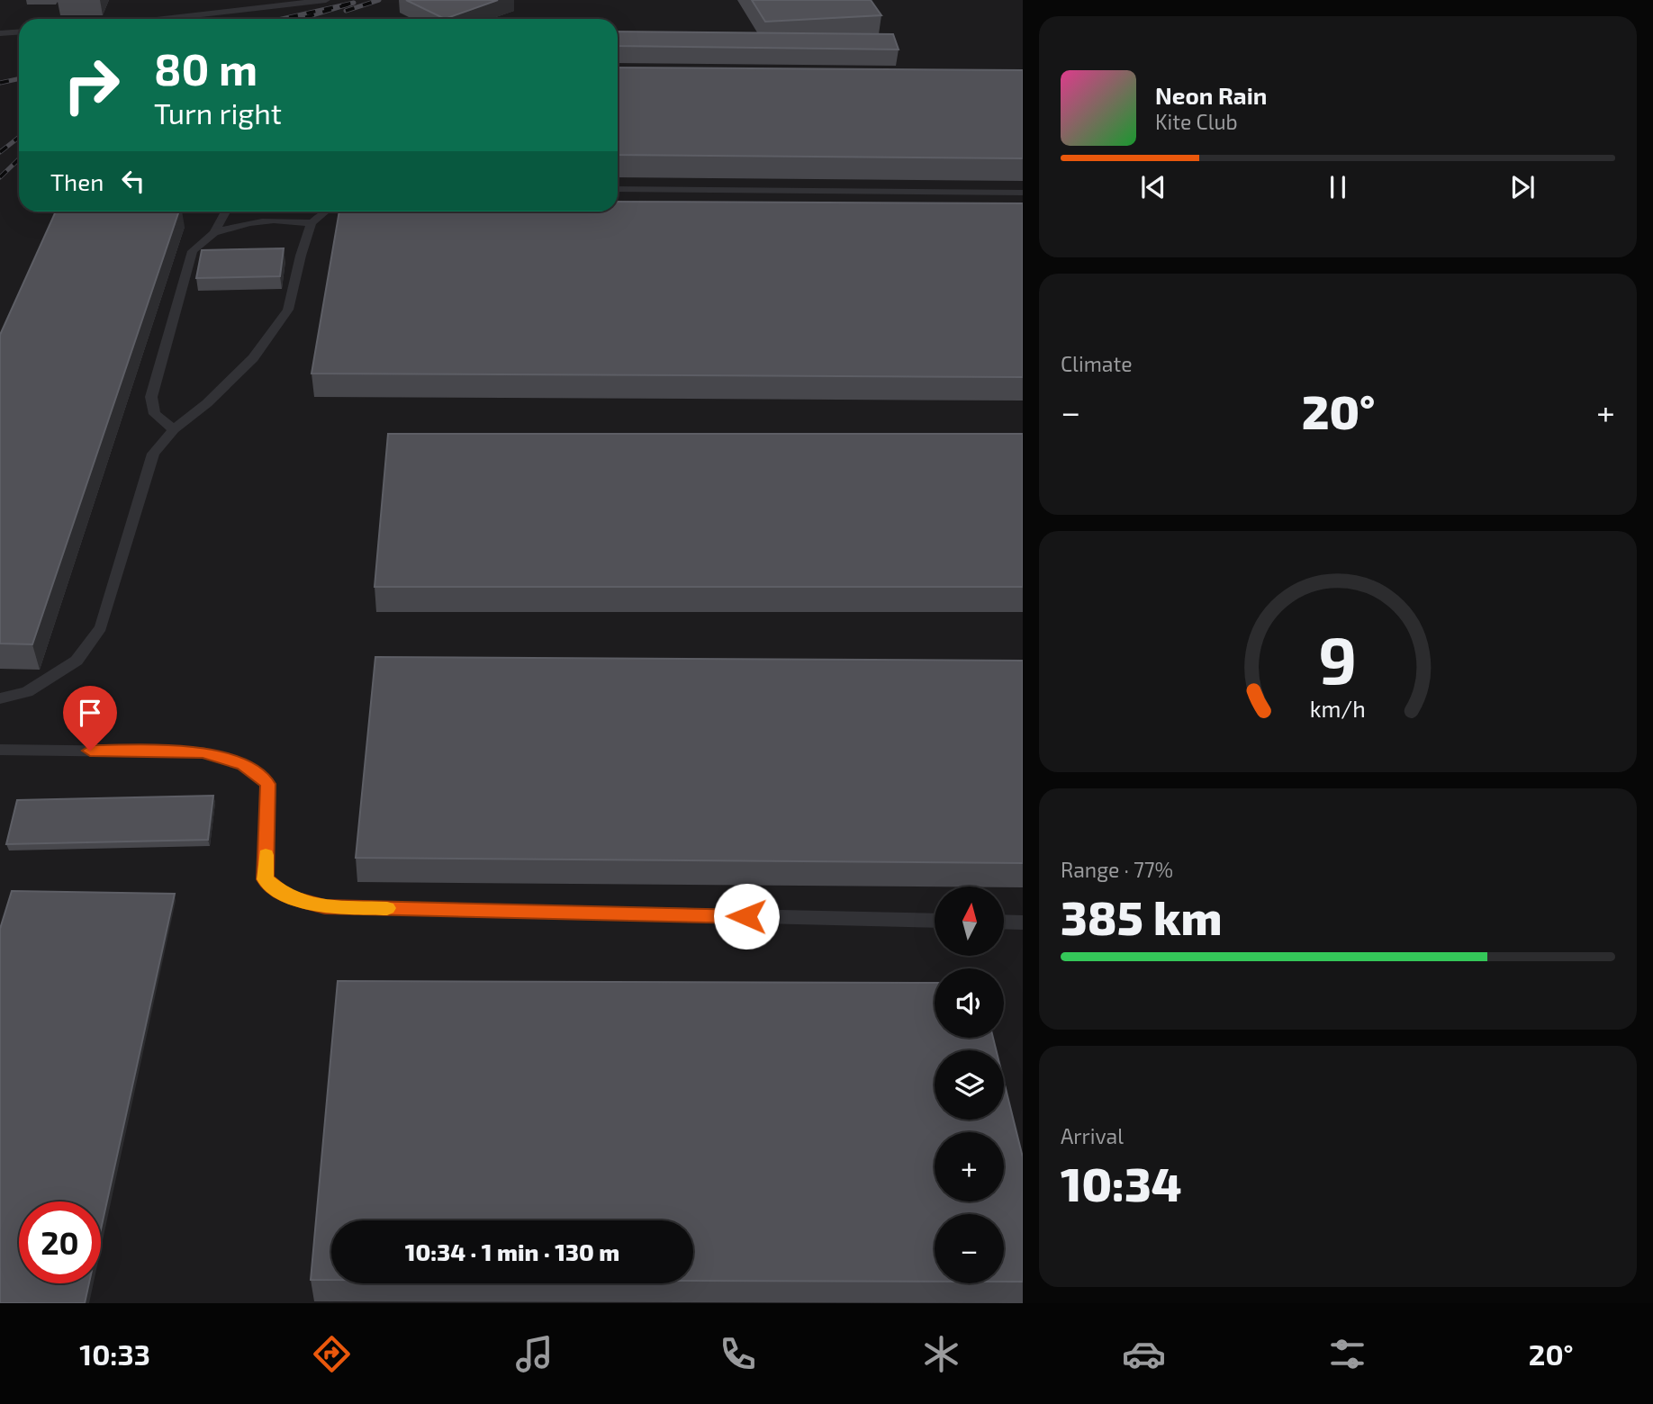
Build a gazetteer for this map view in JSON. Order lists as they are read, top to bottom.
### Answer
{
  "north": "top",
  "page": {
    "turn": ["80 m", "Turn right"],
    "song": ["Neon Rain", "Kite Club"],
    "then": "Then",
    "tile": [
      "Climate",
      ["Range · 77%", "385 km"],
      ["Arrival", "10:34"]
    ],
    "heat": ["−", "20°", "+"],
    "map_buttons": ["+", "−"],
    "limit": "20",
    "trip": "10:34 · 1 min · 130 m",
    "tabs": ["10:33", "20°"],
    "gauge": ["9", "km/h"]
  }
}
